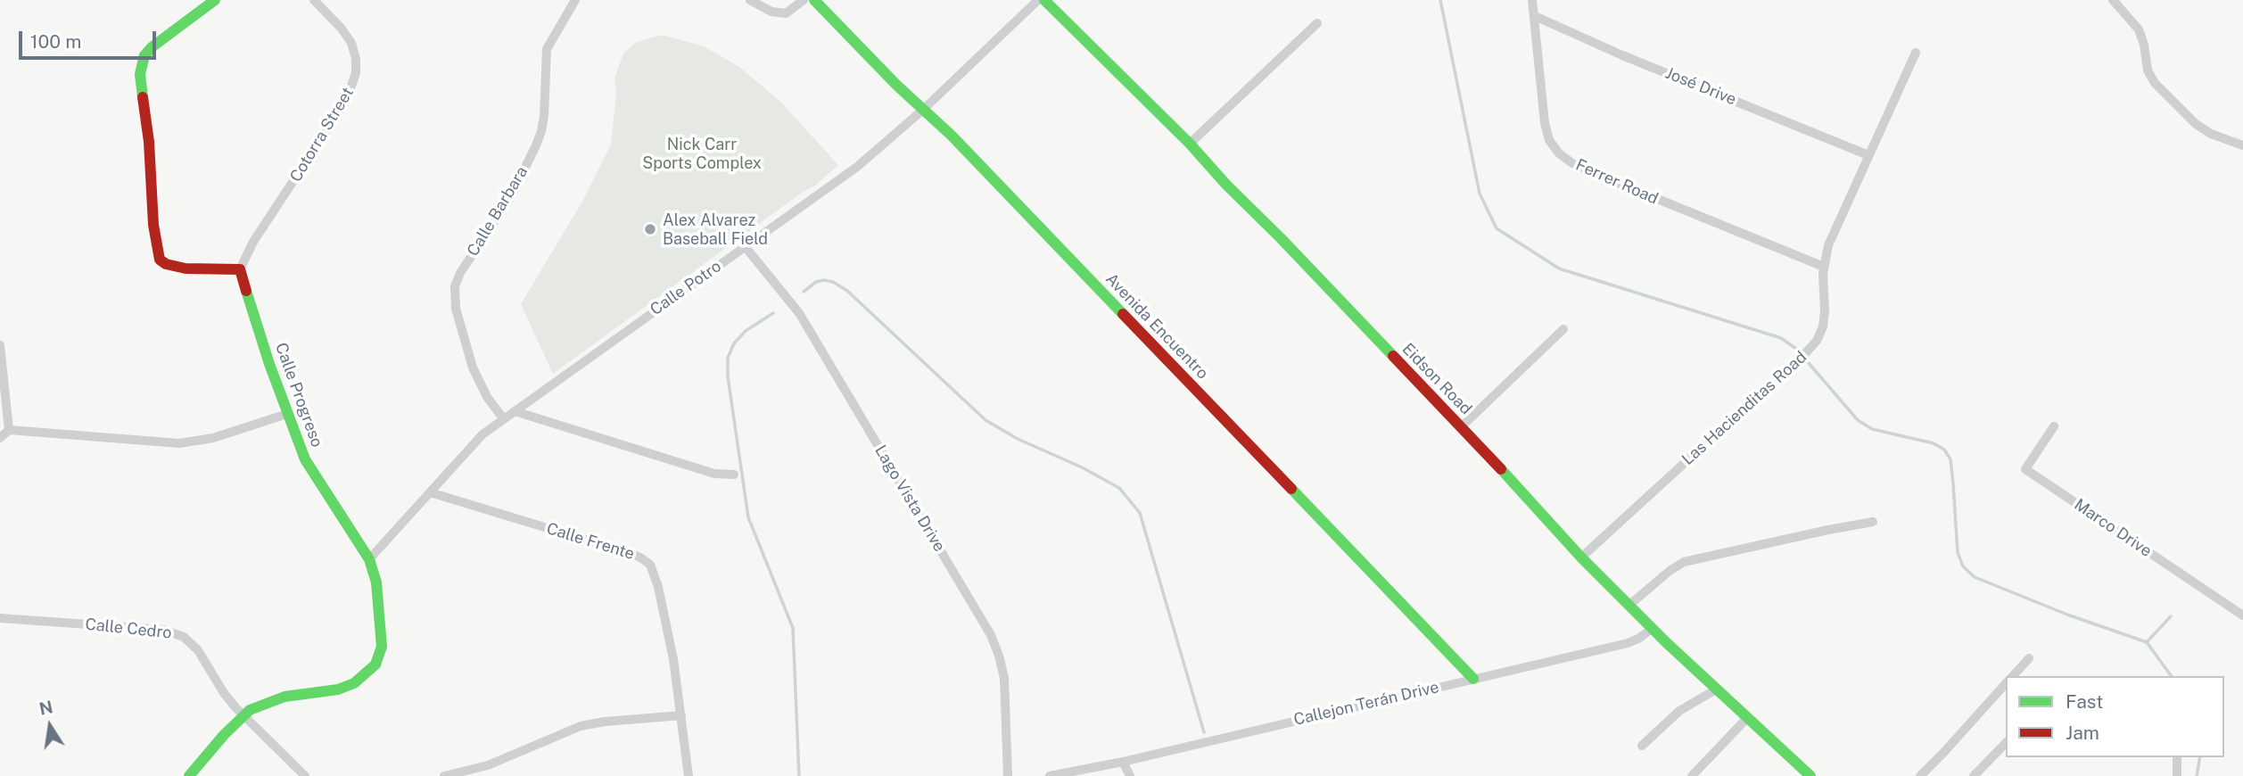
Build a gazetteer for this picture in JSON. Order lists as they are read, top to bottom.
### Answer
{
  "streets": {
    "street": [
      "José Drive",
      "Cotorra Street",
      "Ferrer Road",
      "Calle Barbara",
      "Calle Potro",
      "Avenida Encuentro",
      "Eidson Road",
      "Calle Progreso",
      "Las Hacienditas Road",
      "Lago Vista Drive",
      "Marco Drive",
      "Calle Frente",
      "Calle Cedro",
      "Callejon Terán Drive"
    ]
  },
  "crossings": [
    ["José Drive", "Ferrer Road"],
    ["José Drive", "Las Hacienditas Road"],
    ["Cotorra Street", "Calle Progreso"],
    ["Ferrer Road", "Las Hacienditas Road"],
    ["Calle Barbara", "Calle Potro"],
    ["Calle Potro", "Avenida Encuentro"],
    ["Calle Potro", "Calle Progreso"],
    ["Calle Potro", "Lago Vista Drive"],
    ["Calle Potro", "Calle Frente"],
    ["Avenida Encuentro", "Callejon Terán Drive"],
    ["Eidson Road", "Las Hacienditas Road"],
    ["Eidson Road", "Callejon Terán Drive"],
    ["Calle Progreso", "Calle Cedro"]
  ],
  "parks": ["Nick Carr Sports Complex"],
  "places": ["Alex Alvarez Baseball Field"],
  "legend": ["Fast", "Jam"],
  "scale_bar": "100 m",
  "north": "top"
}
